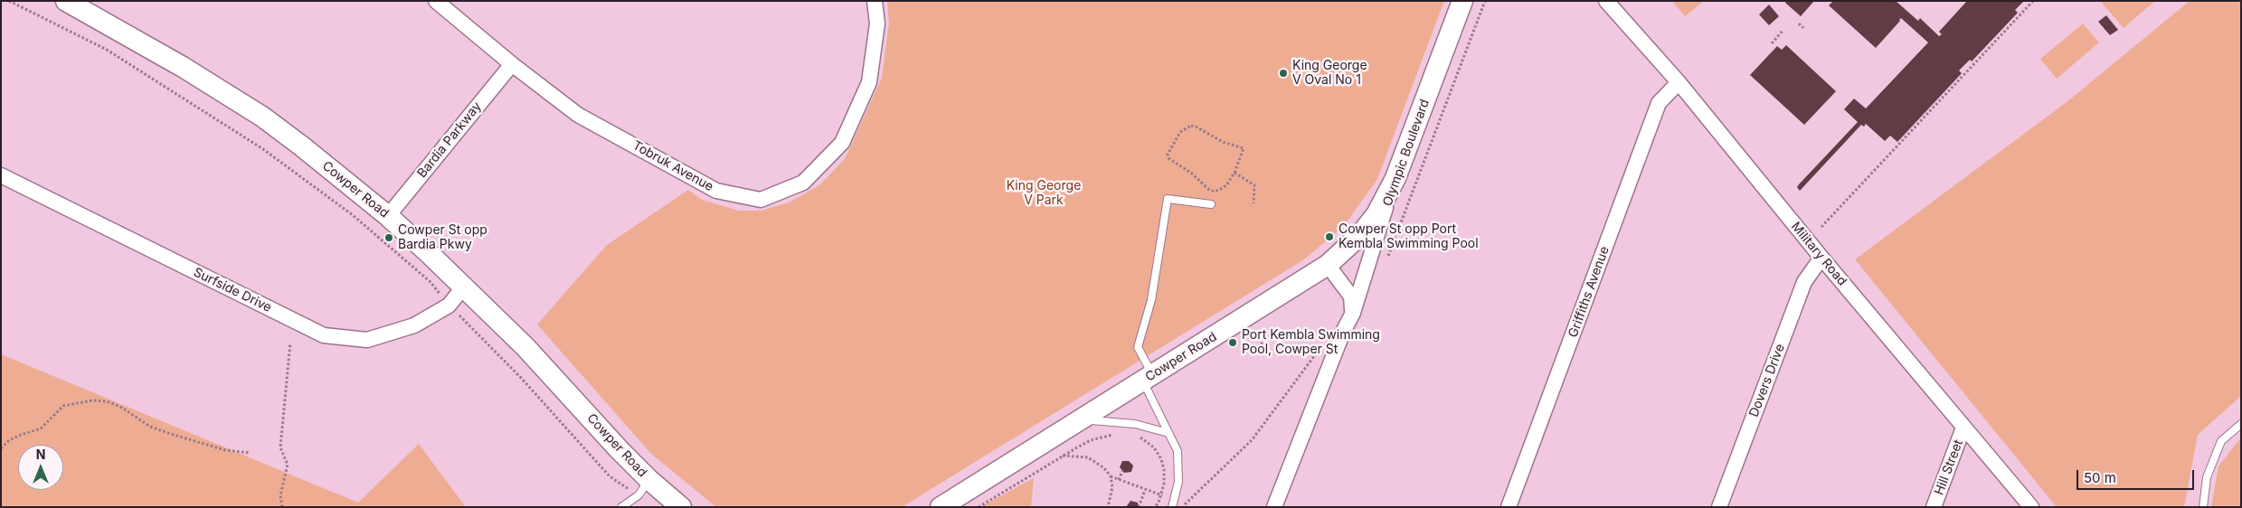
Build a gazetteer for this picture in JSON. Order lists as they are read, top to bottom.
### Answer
{
  "streets": {
    "main road": ["Olympic Boulevard", "Cowper Road"],
    "street": [
      "Bardia Parkway",
      "Tobruk Avenue",
      "Military Road",
      "Surfside Drive",
      "Griffiths Avenue",
      "Dovers Drive",
      "Hill Street"
    ]
  },
  "crossings": [
    ["Bardia Parkway", "Tobruk Avenue"],
    ["Bardia Parkway", "Cowper Road"],
    ["Olympic Boulevard", "Cowper Road"],
    ["Cowper Road", "Surfside Drive"],
    ["Military Road", "Griffiths Avenue"],
    ["Military Road", "Dovers Drive"],
    ["Military Road", "Hill Street"]
  ],
  "parks": ["King George V Park"],
  "places": [
    "King George V Oval No 1",
    "Cowper St opp Port Kembla Swimming Pool",
    "Cowper St opp Bardia Pkwy",
    "Port Kembla Swimming Pool, Cowper St"
  ],
  "scale_bar": "50 m",
  "north": "top"
}
